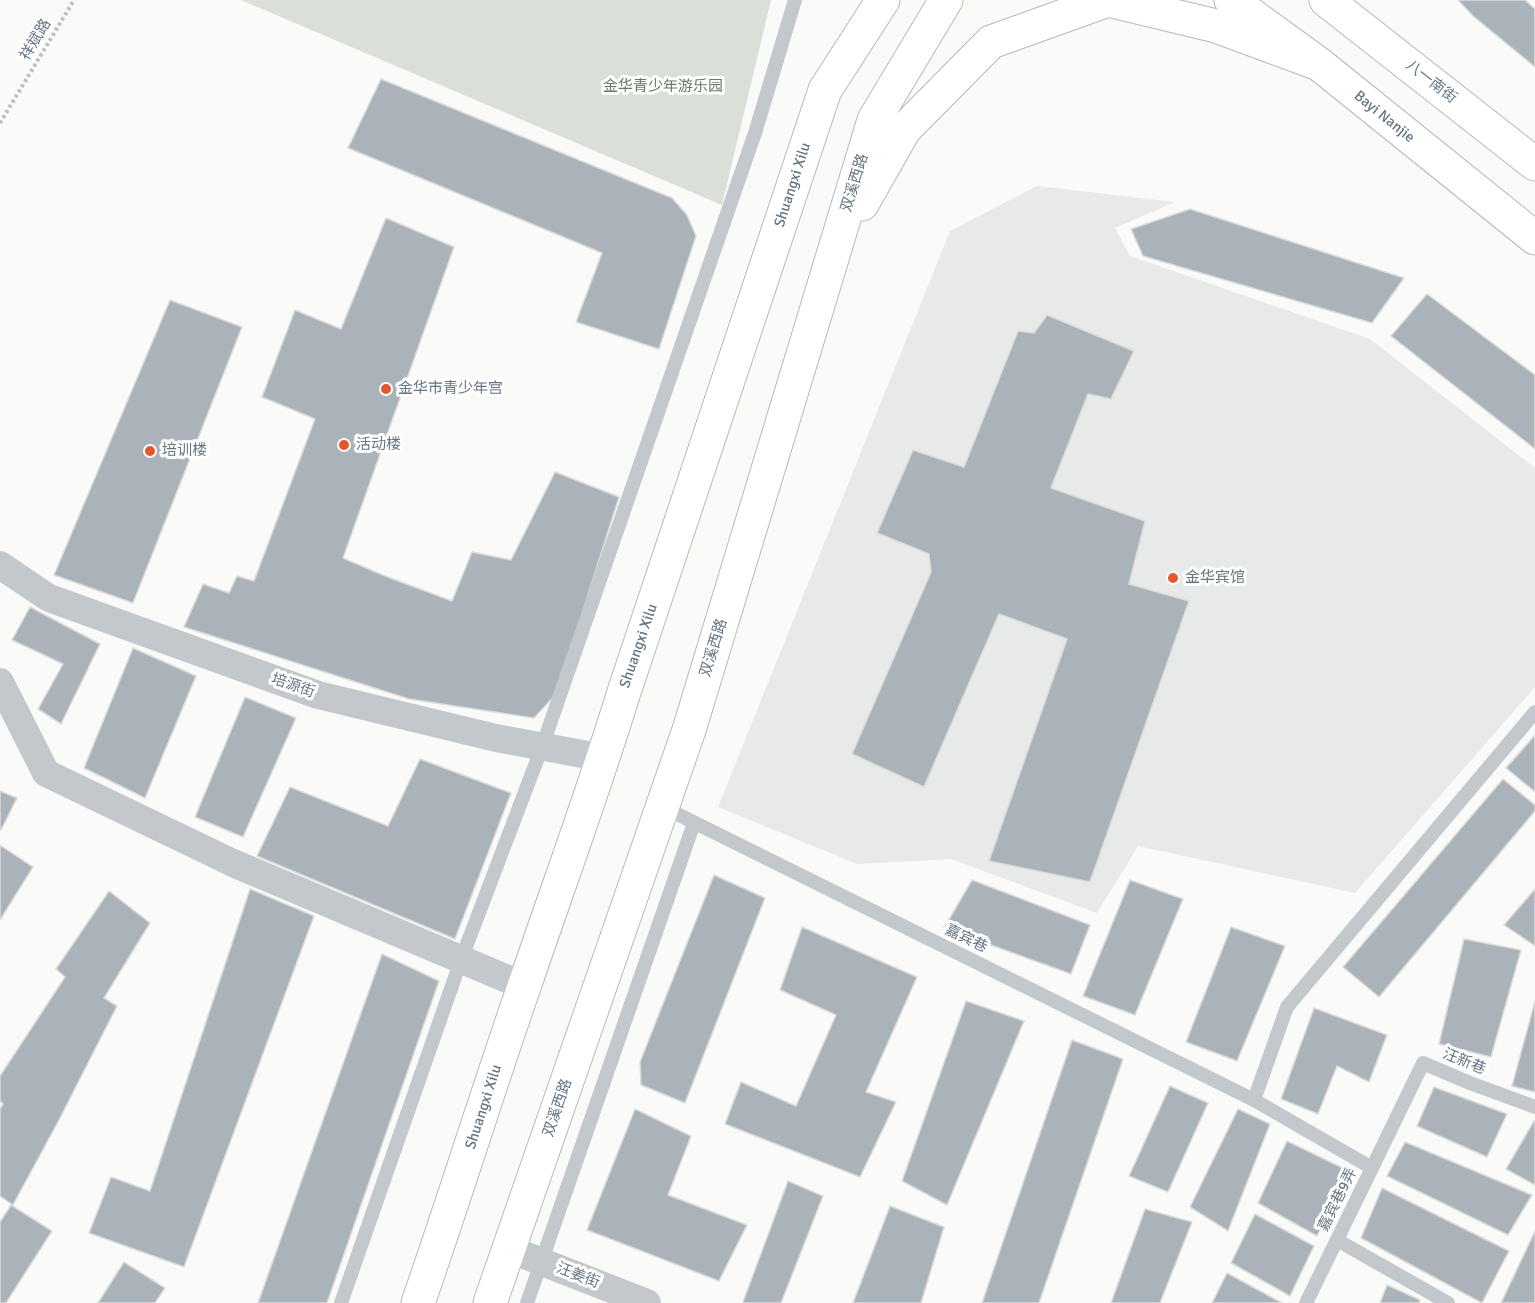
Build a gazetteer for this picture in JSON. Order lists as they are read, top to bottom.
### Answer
{
  "streets": {
    "main road": [
      "八一南街",
      "Bayi Nanjie",
      "双溪西路",
      "Shuangxi Xilu"
    ],
    "street": ["培源街", "汪姜街"],
    "lane": ["嘉宾巷", "汪新巷", "嘉宾巷9弄"],
    "path": ["祥斌路"]
  },
  "crossings": [
    ["双溪西路", "嘉宾巷"],
    ["双溪西路", "汪姜街"],
    ["Shuangxi Xilu", "培源街"],
    ["嘉宾巷", "嘉宾巷9弄"],
    ["汪新巷", "嘉宾巷9弄"]
  ],
  "parks": ["金华青少年游乐园"],
  "places": [
    "金华市青少年宫",
    "活动楼",
    "培训楼",
    "金华宾馆"
  ]
}
